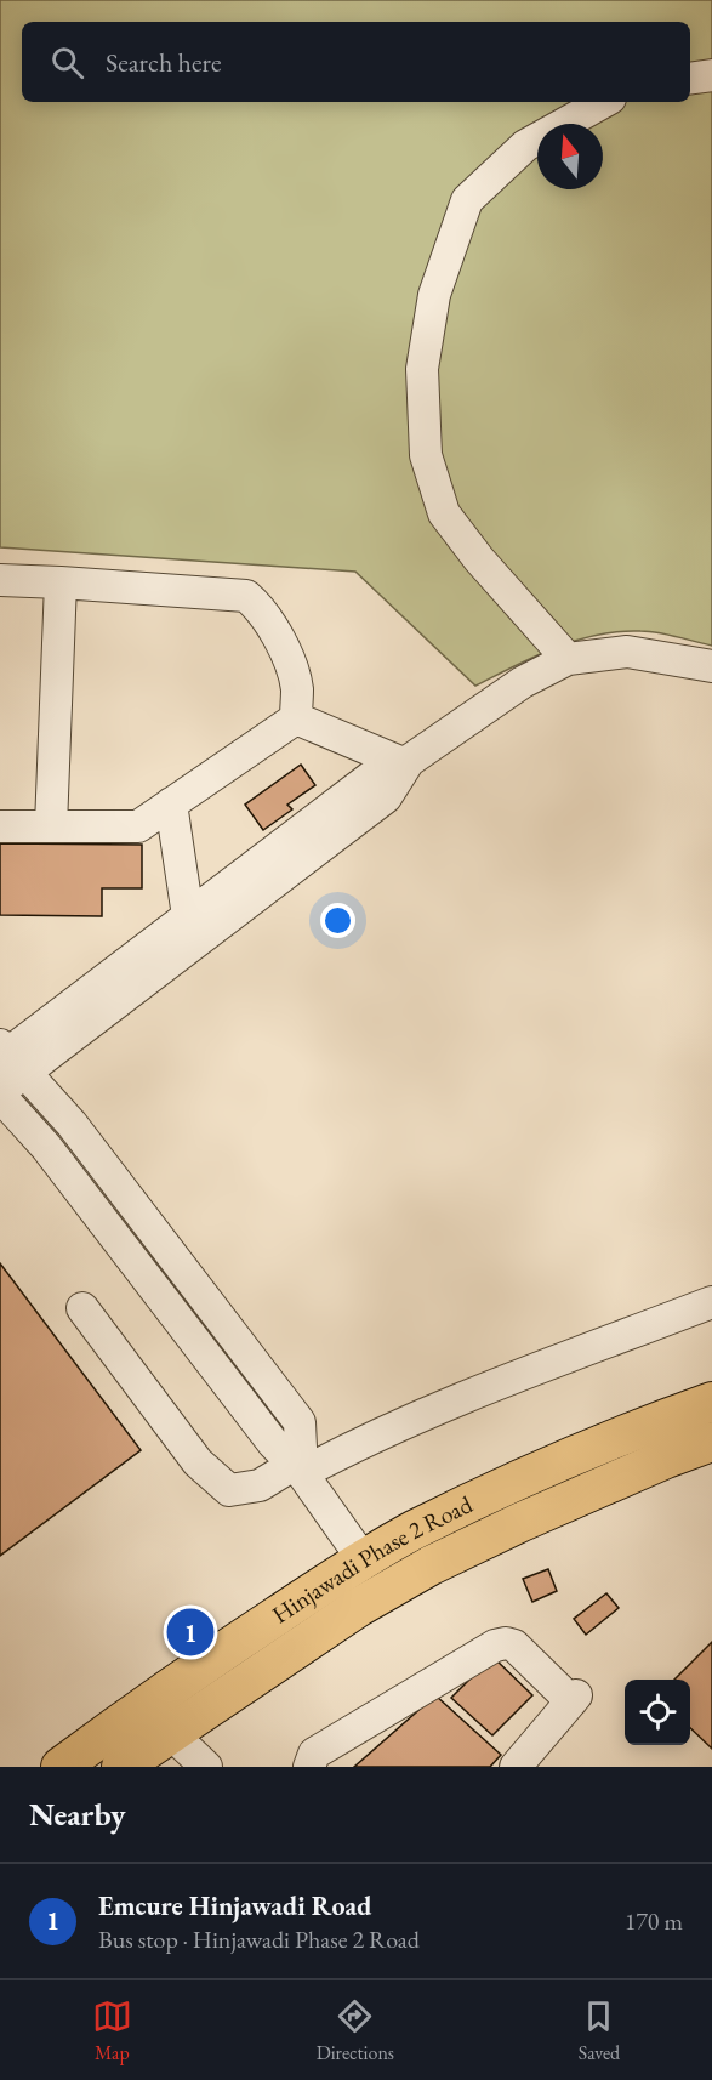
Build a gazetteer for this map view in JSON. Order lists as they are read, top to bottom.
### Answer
{
  "streets": {
    "main road": ["Hinjawadi Phase 2 Road"]
  },
  "north": "top",
  "page": {
    "search": "Search here",
    "pins": "1",
    "heading": "Nearby",
    "list": [
      {
        "mark": "1",
        "name": "Emcure Hinjawadi Road",
        "note": "Bus stop · Hinjawadi Phase 2 Road",
        "value": "170 m"
      }
    ],
    "nav": ["Map", "Directions", "Saved"]
  }
}
